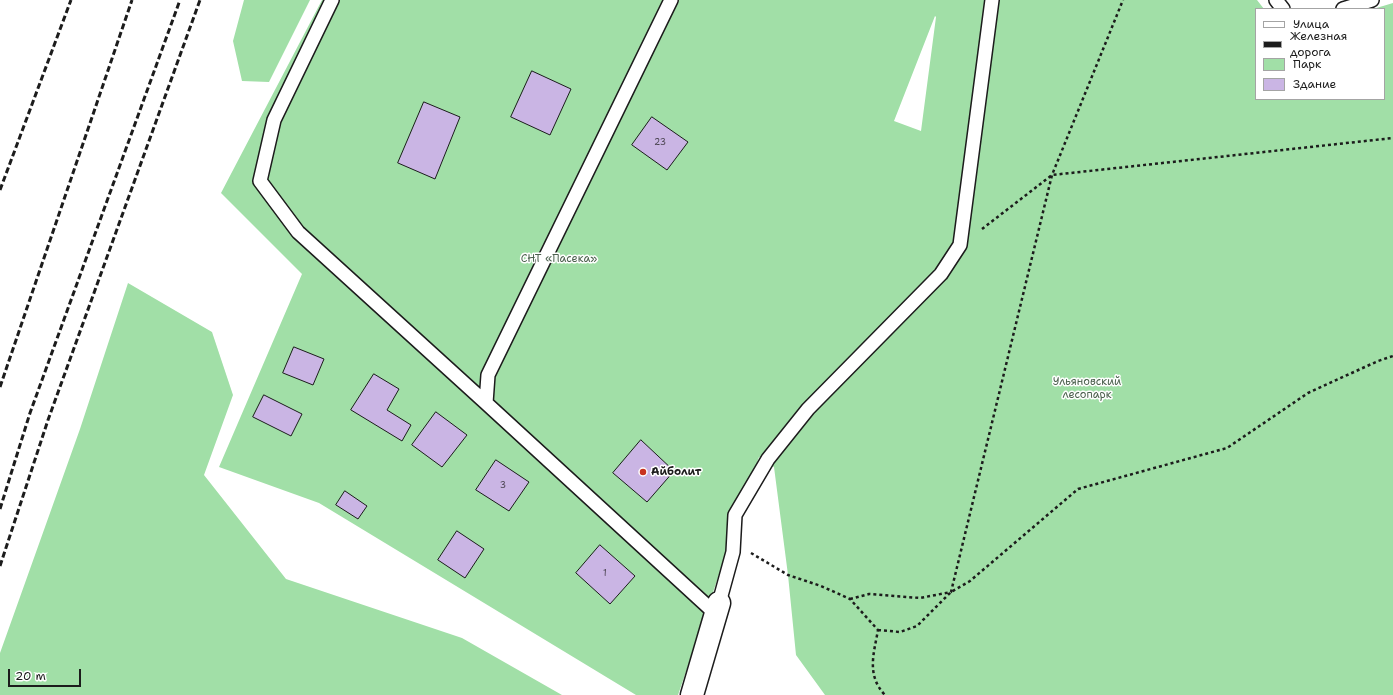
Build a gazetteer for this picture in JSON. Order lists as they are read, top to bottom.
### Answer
{
  "parks": ["СНТ «Пасека»", "Ульяновский лесопарк"],
  "places": ["Айболит"],
  "house_numbers": ["23", "3", "1"],
  "legend": [
    "Улица",
    "Железная дорога",
    "Парк",
    "Здание"
  ],
  "scale_bar": "20 m"
}
